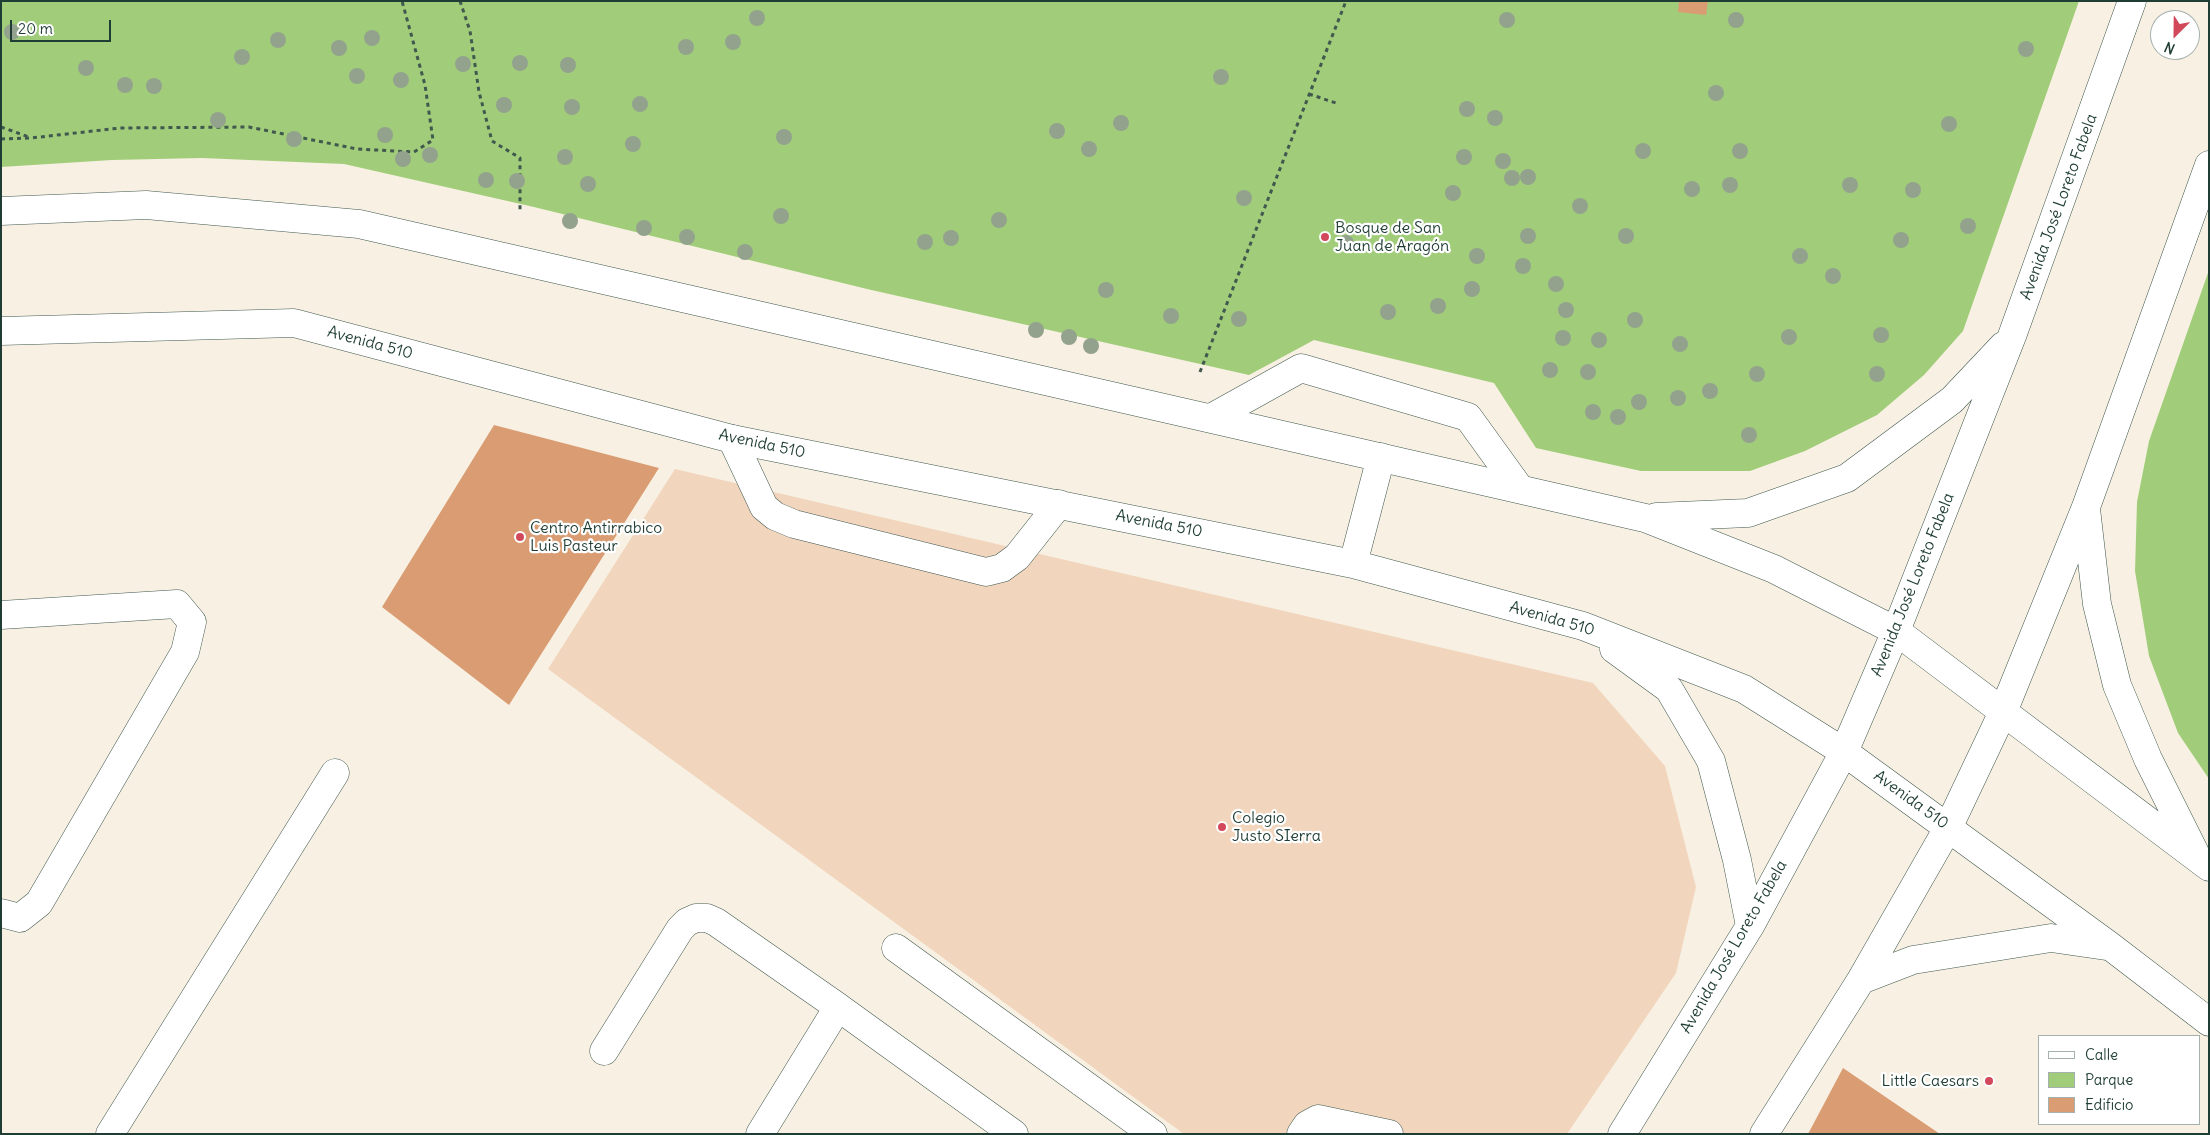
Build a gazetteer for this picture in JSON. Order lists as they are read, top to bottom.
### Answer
{
  "streets": {
    "main road": ["Avenida José Loreto Fabela", "Avenida 510"]
  },
  "crossings": [
    ["Avenida José Loreto Fabela", "Avenida 510"]
  ],
  "places": [
    "Bosque de San Juan de Aragón",
    "Centro Antirrabico Luis Pasteur",
    "Colegio Justo SIerra",
    "Little Caesars"
  ],
  "legend": ["Calle", "Parque", "Edificio"],
  "scale_bar": "20 m",
  "north": "bottom left"
}
